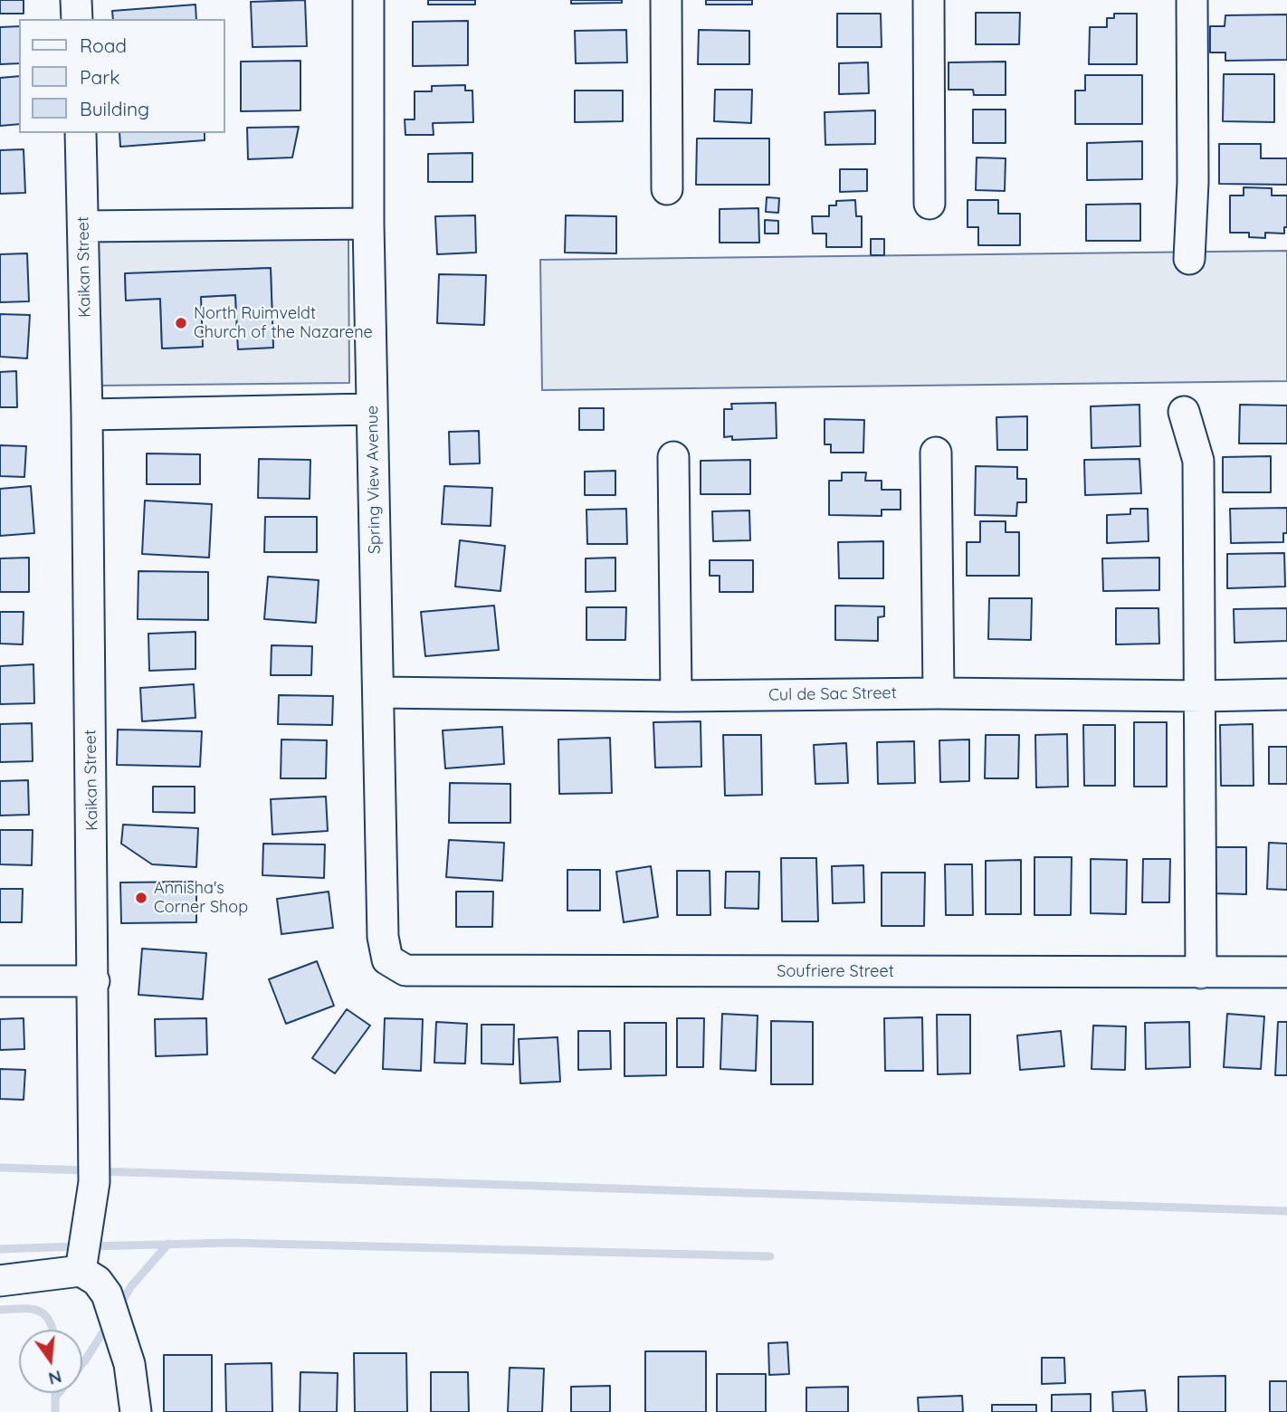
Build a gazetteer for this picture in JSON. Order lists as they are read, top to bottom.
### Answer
{
  "streets": {
    "street": [
      "Kaikan Street",
      "Spring View Avenue",
      "Cul de Sac Street",
      "Soufriere Street"
    ]
  },
  "crossings": [
    ["Spring View Avenue", "Cul de Sac Street"],
    ["Spring View Avenue", "Soufriere Street"]
  ],
  "places": ["North Ruimveldt Church of the Nazarene", "Annisha's Corner Shop"],
  "legend": ["Road", "Park", "Building"],
  "north": "bottom"
}
